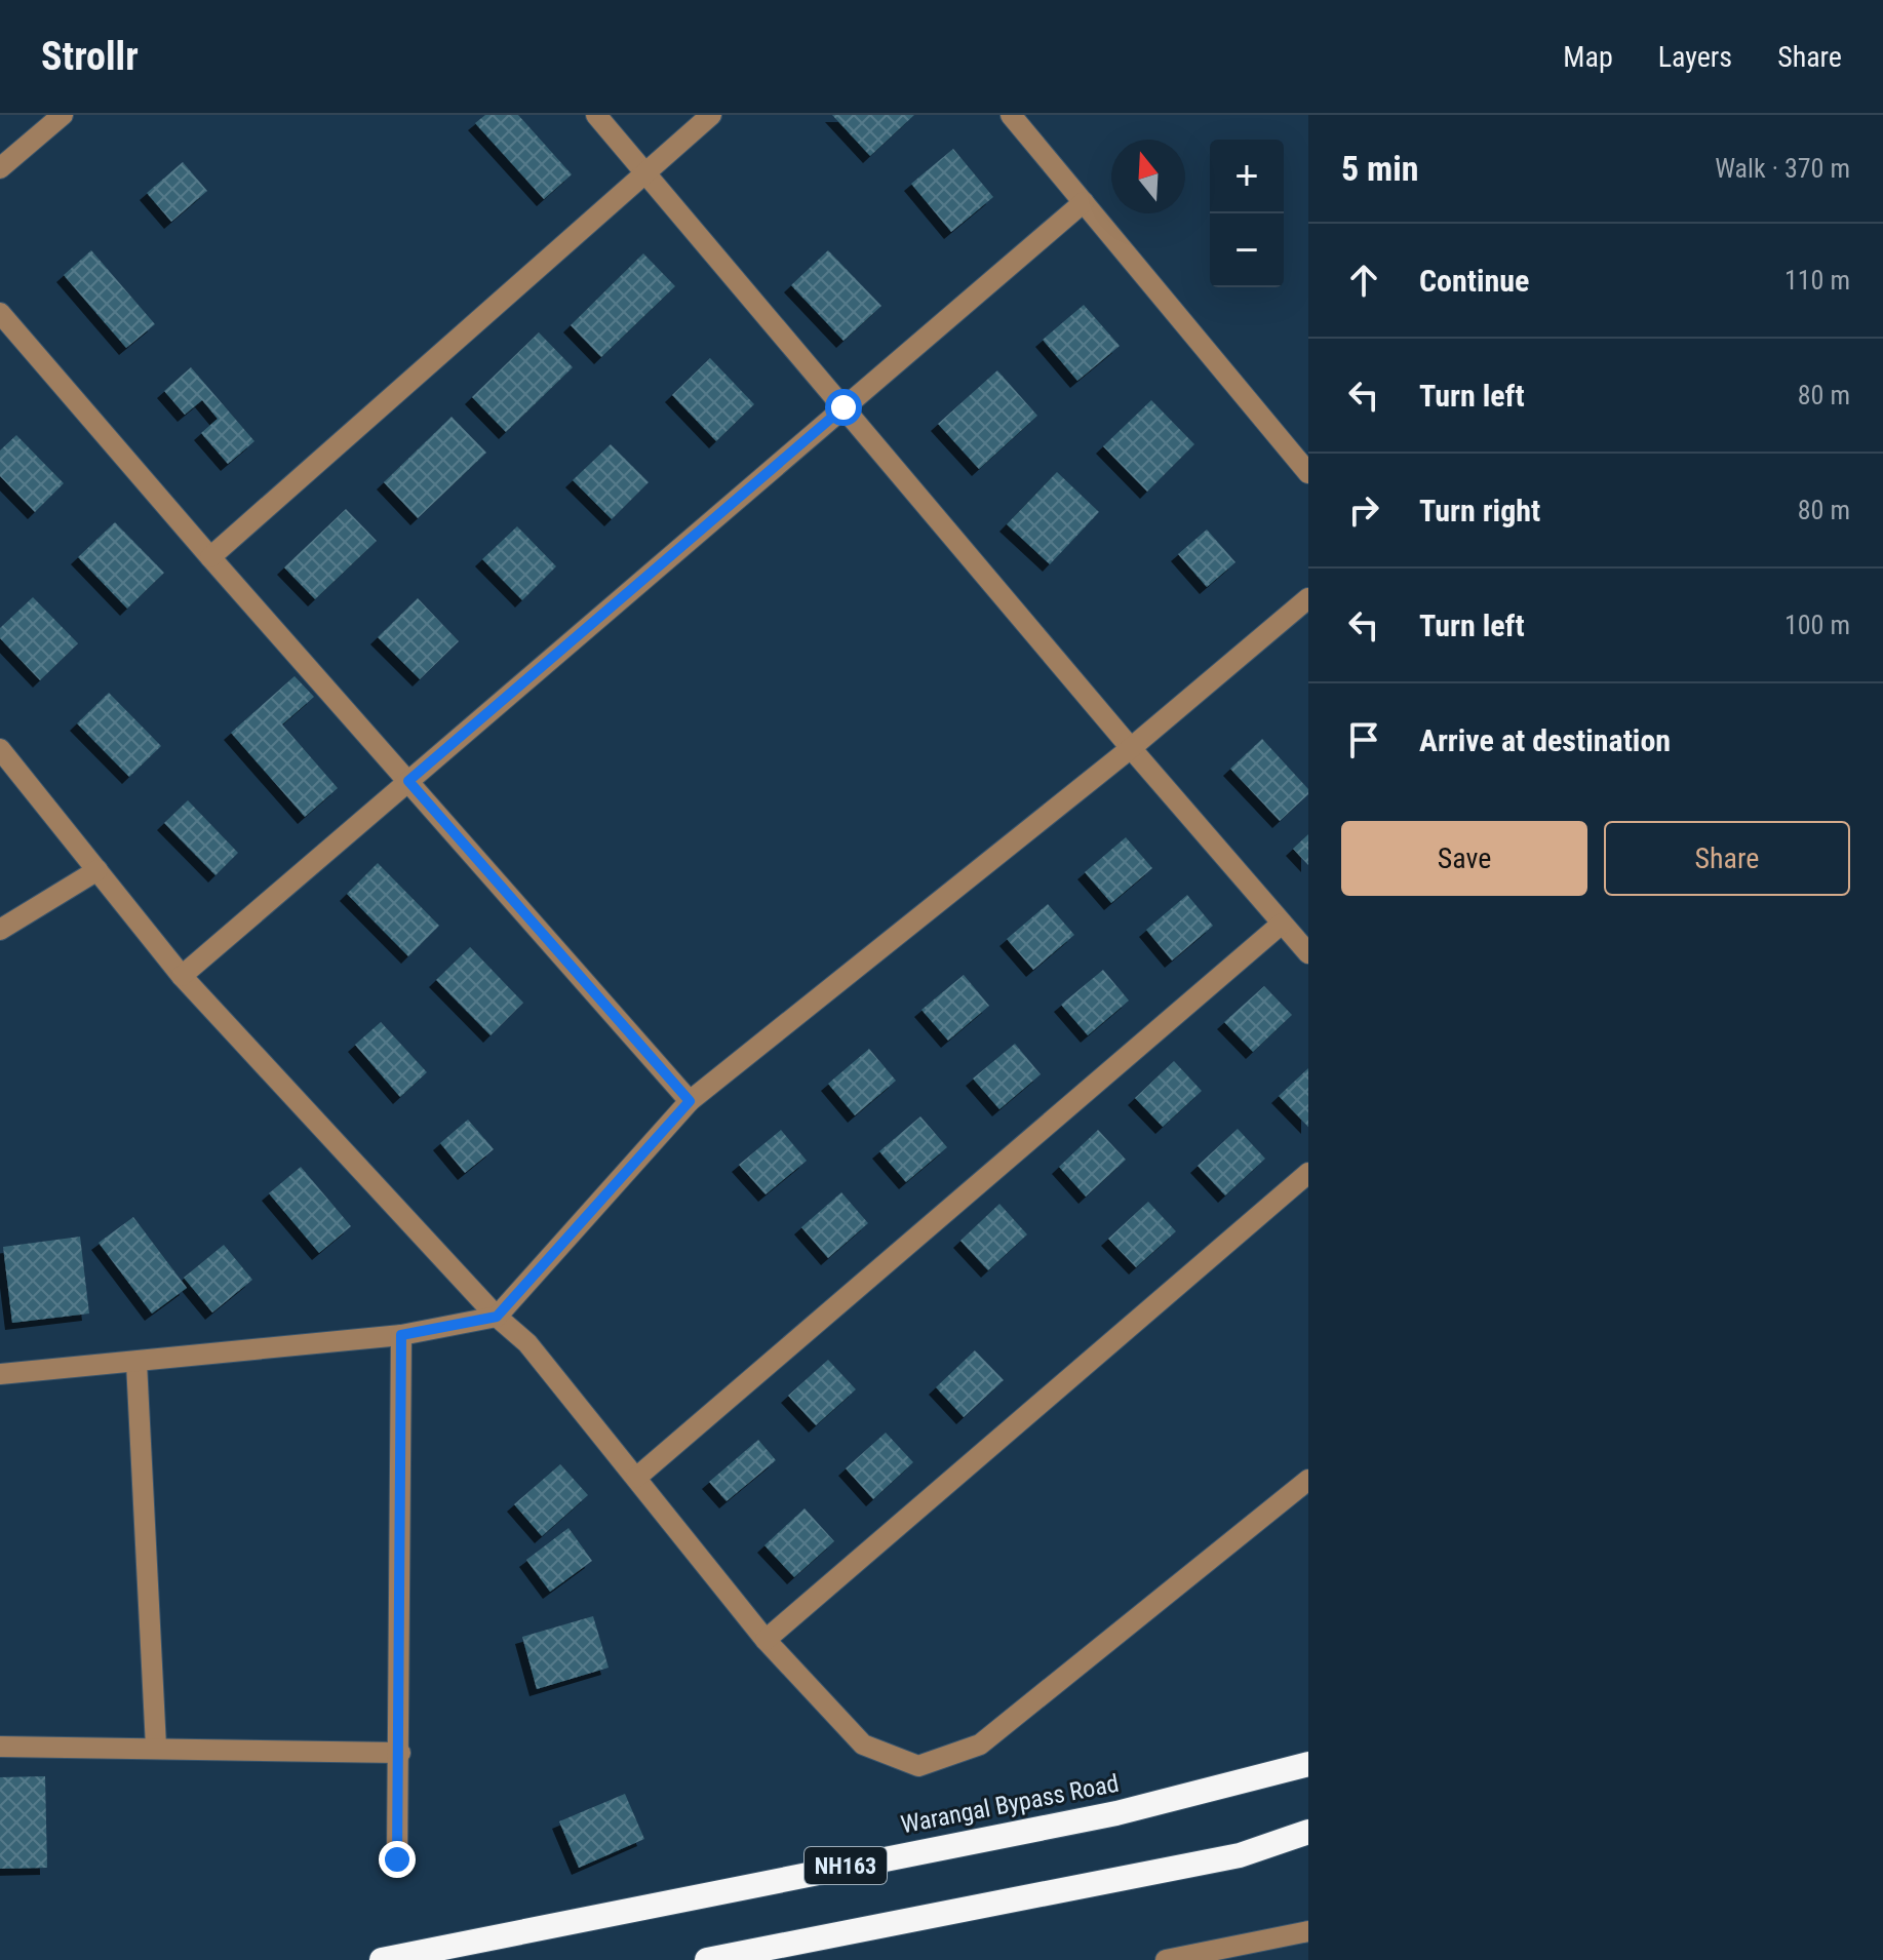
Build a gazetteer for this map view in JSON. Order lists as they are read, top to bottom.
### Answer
{
  "streets": {
    "highway": ["Warangal Bypass Road", "NH163"]
  },
  "north": "top",
  "page": {
    "header": "Strollr",
    "nav": ["Map", "Layers", "Share"],
    "heading": ["5 min", "Walk · 370 m"],
    "map_buttons": ["+", "−"],
    "list": [
      ["Continue", "110 m"],
      ["Turn left", "80 m"],
      ["Turn right", "80 m"],
      ["Turn left", "100 m"],
      "Arrive at destination"
    ],
    "buttons": ["Save", "Share"]
  }
}
